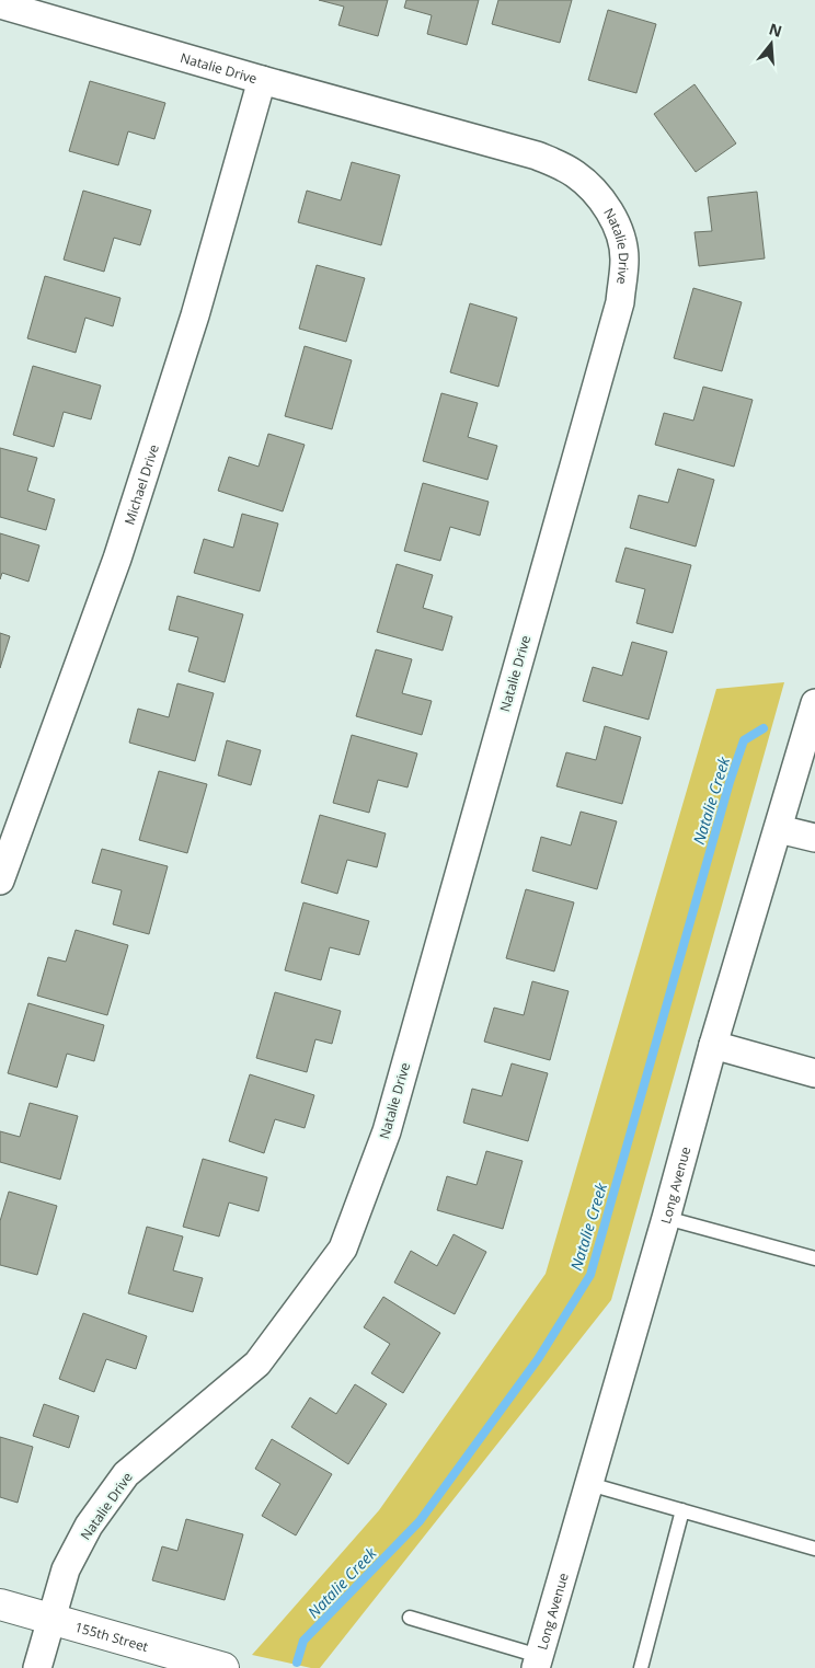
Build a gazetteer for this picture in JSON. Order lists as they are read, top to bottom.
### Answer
{
  "streets": {
    "street": [
      "Natalie Drive",
      "Michael Drive",
      "Long Avenue",
      "155th Street"
    ]
  },
  "crossings": [
    ["Natalie Drive", "Michael Drive"],
    ["Natalie Drive", "155th Street"]
  ],
  "water": ["Natalie Creek"],
  "north": "top"
}
